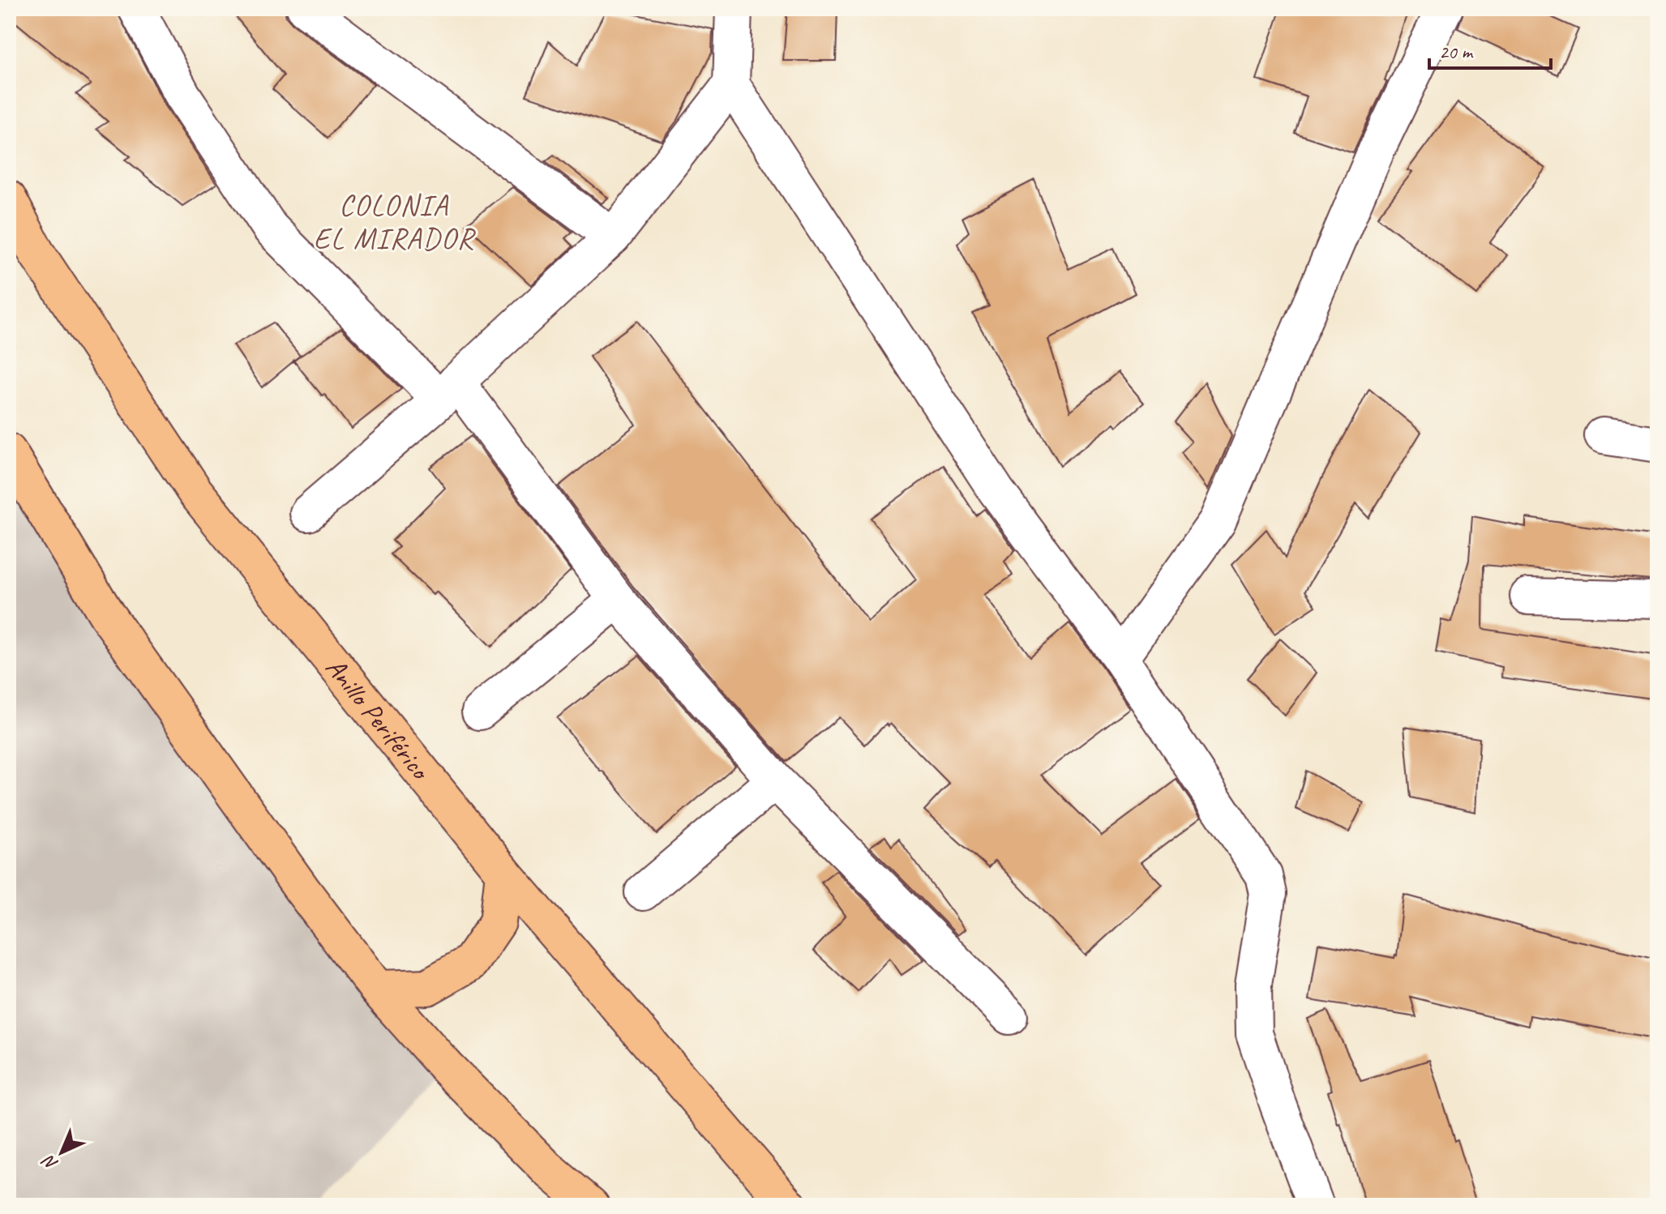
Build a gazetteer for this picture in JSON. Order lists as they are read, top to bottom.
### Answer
{
  "streets": {
    "highway": ["Anillo Periférico"]
  },
  "districts": ["COLONIA EL MIRADOR"],
  "scale_bar": "20 m",
  "north": "bottom left"
}
